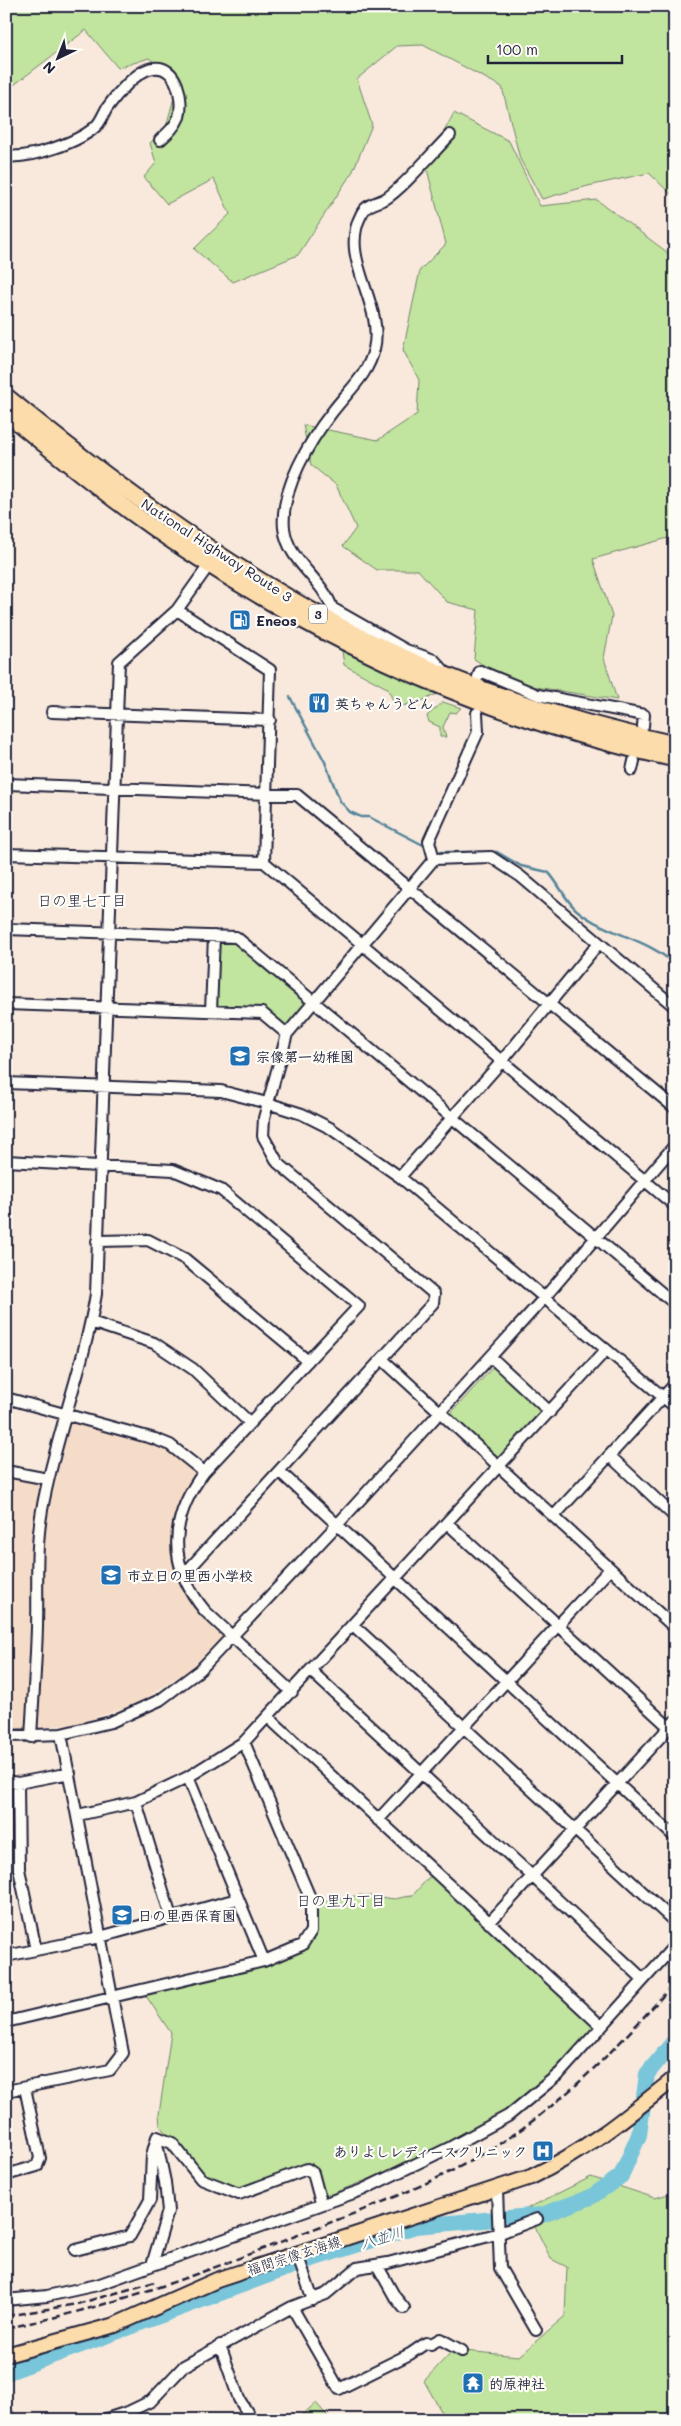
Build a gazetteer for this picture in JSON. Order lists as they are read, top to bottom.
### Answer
{
  "streets": {
    "highway": ["National Highway Route 3", "3"],
    "main road": ["福間宗像玄海線"]
  },
  "districts": ["日の里七丁目", "日の里九丁目"],
  "water": ["八並川"],
  "places": {
    "fuel station": ["Eneos"],
    "restaurant": ["英ちゃんうどん"],
    "school or university": ["宗像第一幼稚園", "市立日の里西小学校", "日の里西保育園"],
    "hospital": ["ありよしレディースクリニック"],
    "temple": ["的原神社"]
  },
  "scale_bar": "100 m",
  "north": "bottom left"
}
